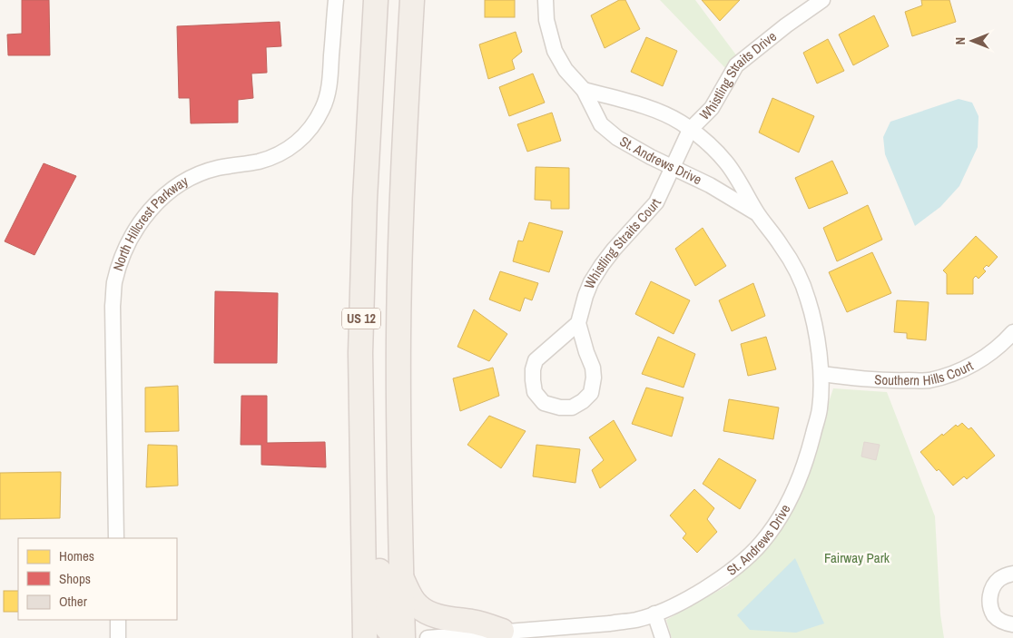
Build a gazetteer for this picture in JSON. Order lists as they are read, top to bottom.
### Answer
{
  "streets": {
    "main road": ["US 12"],
    "street": [
      "Whistling Straits Drive",
      "St. Andrews Drive",
      "North Hillcrest Parkway",
      "Whistling Straits Court",
      "Southern Hills Court"
    ]
  },
  "crossings": [
    ["Whistling Straits Drive", "St. Andrews Drive"],
    ["Whistling Straits Drive", "Whistling Straits Court"],
    ["St. Andrews Drive", "Whistling Straits Court"],
    ["St. Andrews Drive", "Southern Hills Court"]
  ],
  "parks": ["Fairway Park"],
  "legend": ["Homes", "Shops", "Other"],
  "north": "left"
}
